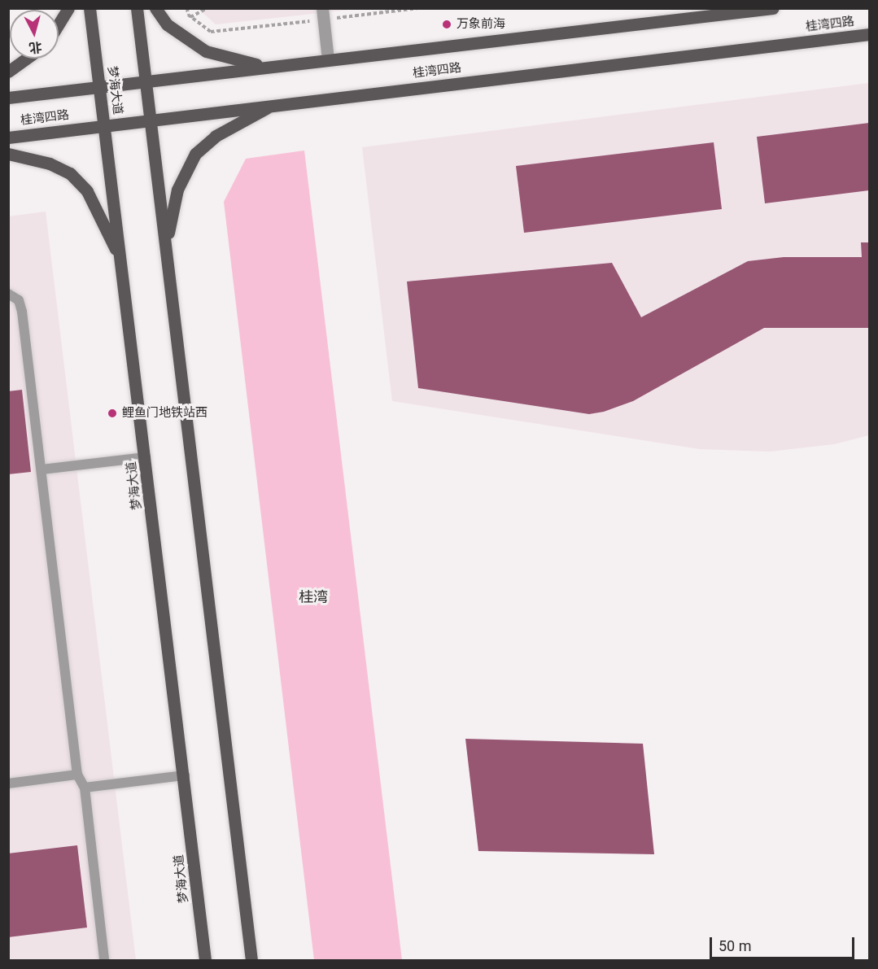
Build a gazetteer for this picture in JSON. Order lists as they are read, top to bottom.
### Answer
{
  "streets": {
    "main road": ["桂湾四路", "梦海大道"]
  },
  "crossings": [
    ["桂湾四路", "梦海大道"]
  ],
  "districts": ["桂湾"],
  "places": ["万象前海", "鲤鱼门地铁站西"],
  "scale_bar": "50 m",
  "north": "bottom"
}
